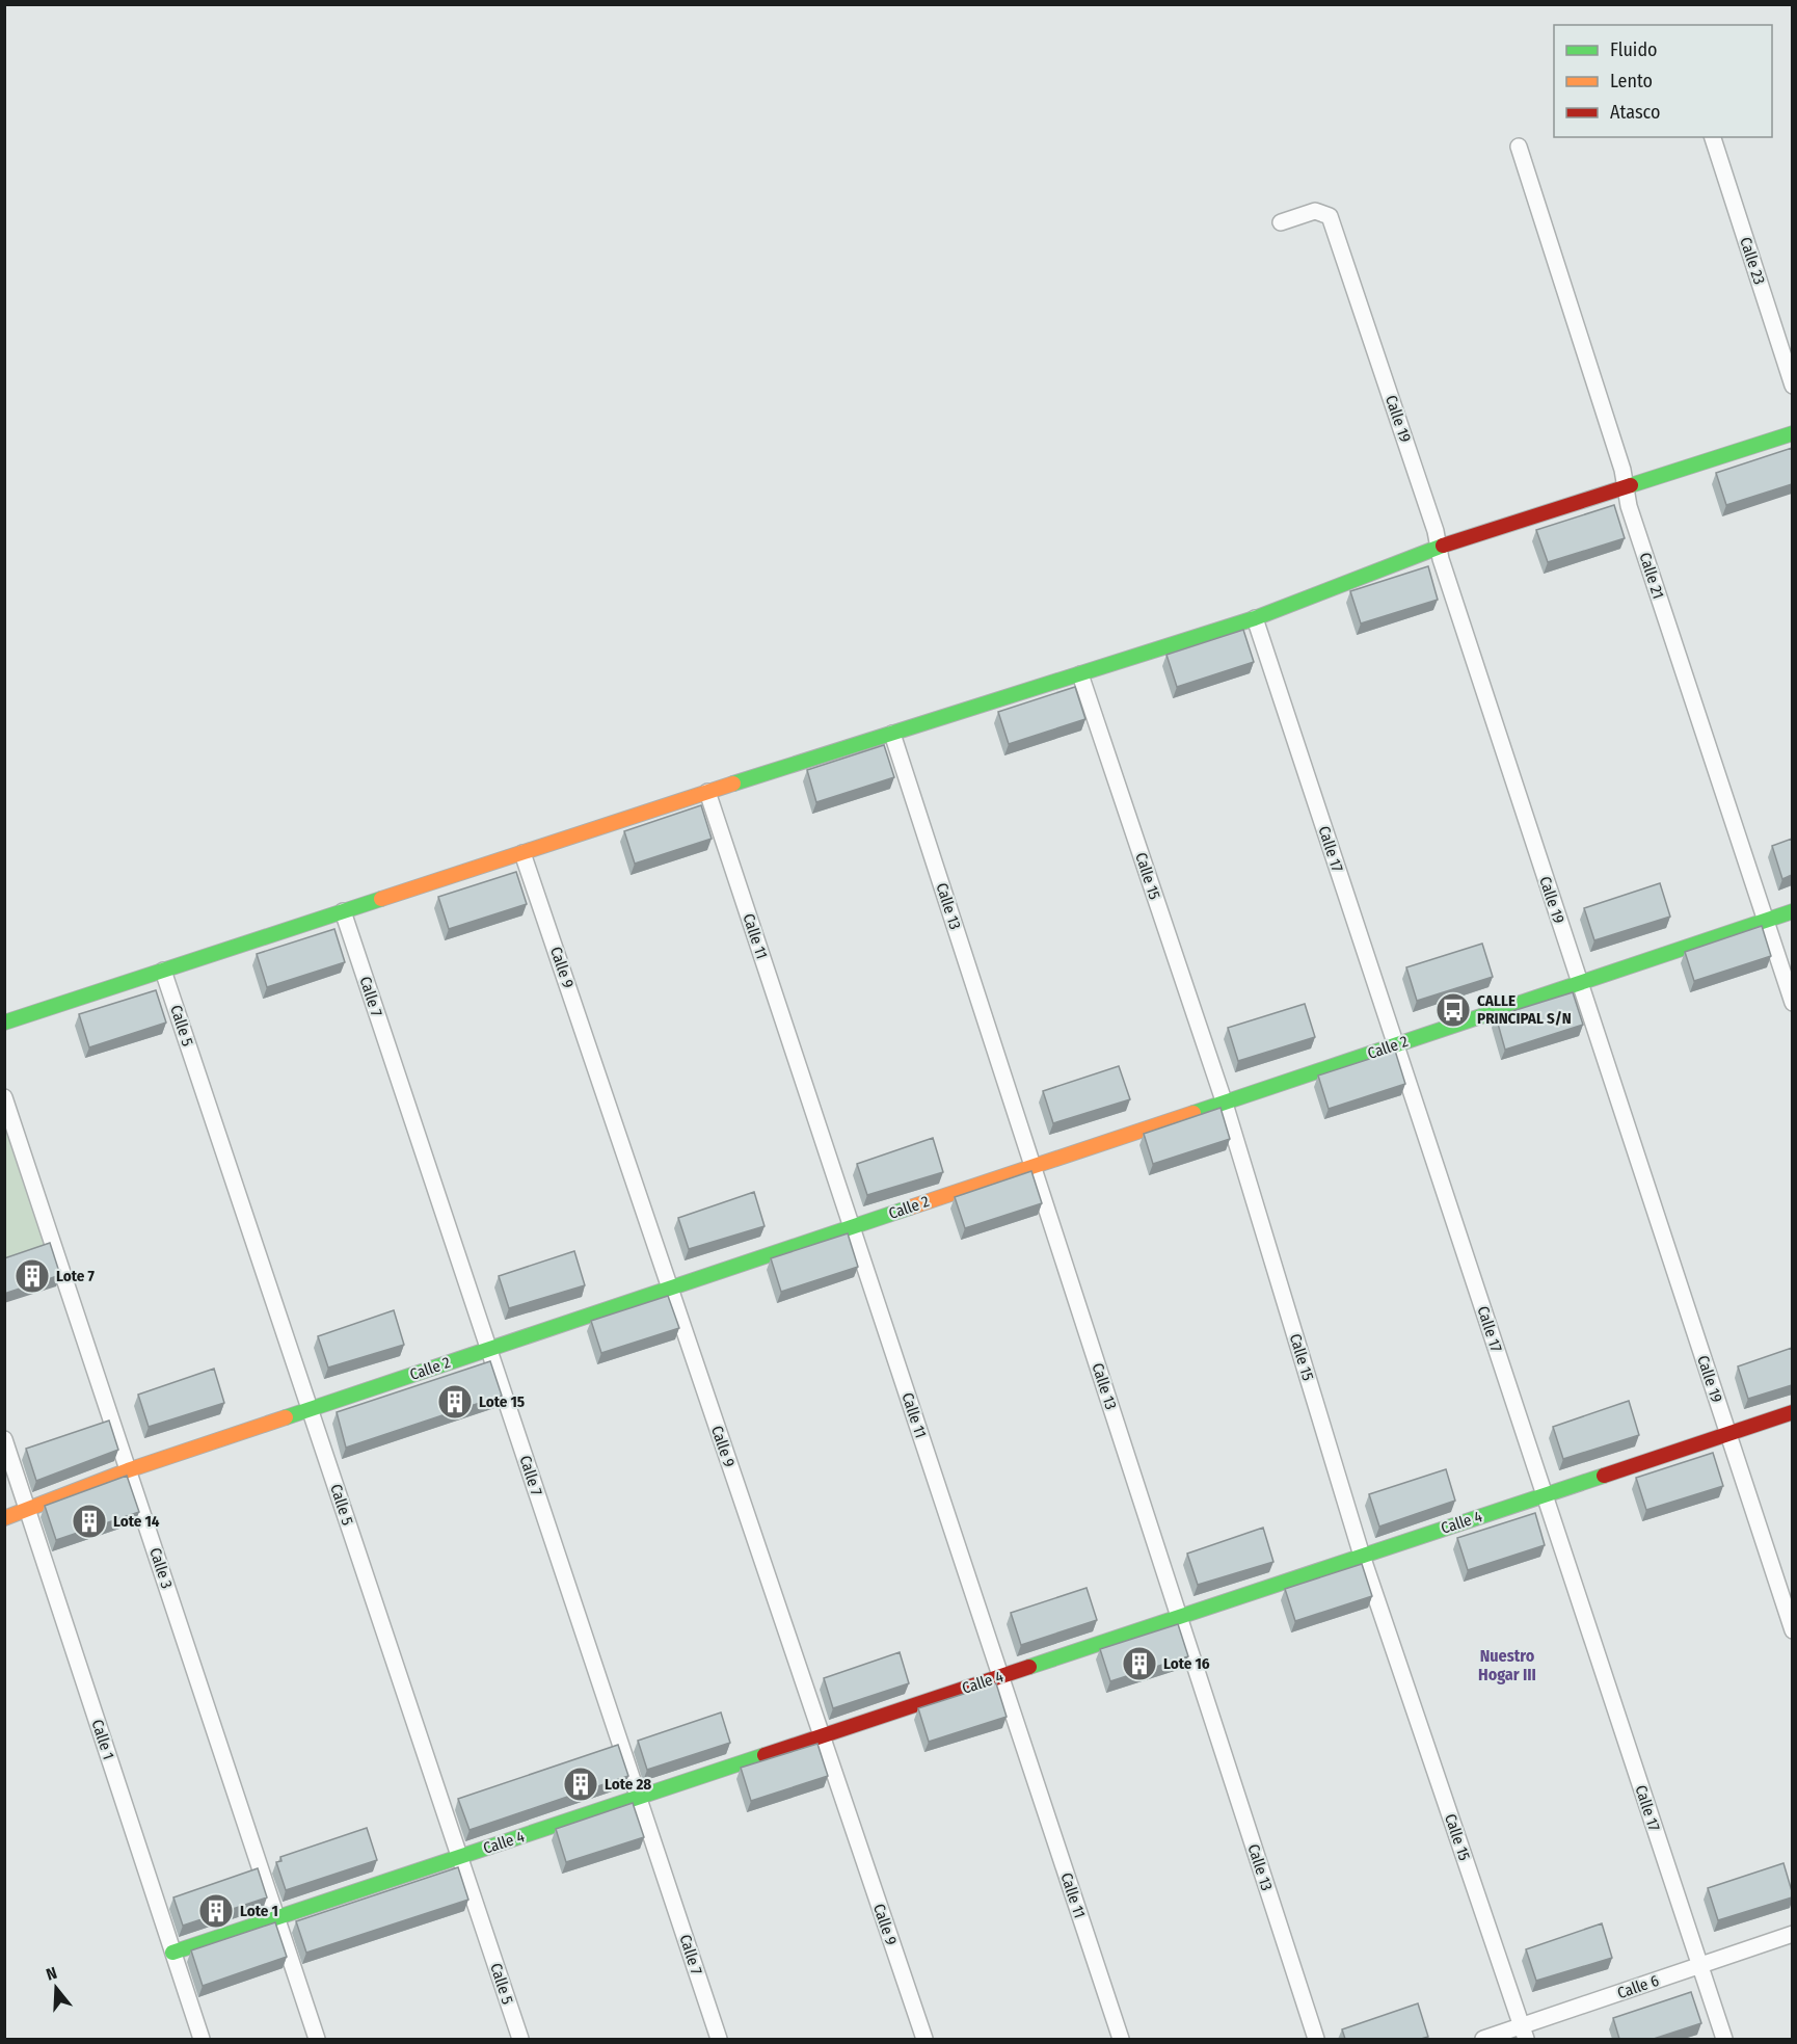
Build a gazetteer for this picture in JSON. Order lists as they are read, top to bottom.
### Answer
{
  "streets": {
    "street": [
      "Calle 23",
      "Calle 19",
      "Calle 21",
      "Calle 17",
      "Calle 15",
      "Calle 13",
      "Calle 11",
      "Calle 9",
      "Calle 7",
      "Calle 5",
      "Calle 2",
      "Calle 4",
      "Calle 3",
      "Calle 1",
      "Calle 6"
    ]
  },
  "crossings": [
    ["Calle 19", "Calle 2"],
    ["Calle 19", "Calle 4"],
    ["Calle 21", "Calle 2"],
    ["Calle 17", "Calle 2"],
    ["Calle 17", "Calle 4"],
    ["Calle 17", "Calle 6"],
    ["Calle 15", "Calle 2"],
    ["Calle 15", "Calle 4"],
    ["Calle 15", "Calle 6"],
    ["Calle 13", "Calle 2"],
    ["Calle 13", "Calle 4"],
    ["Calle 11", "Calle 2"],
    ["Calle 11", "Calle 4"],
    ["Calle 9", "Calle 2"],
    ["Calle 9", "Calle 4"],
    ["Calle 7", "Calle 2"],
    ["Calle 7", "Calle 4"],
    ["Calle 5", "Calle 2"],
    ["Calle 5", "Calle 4"],
    ["Calle 2", "Calle 3"],
    ["Calle 2", "Calle 1"],
    ["Calle 4", "Calle 3"],
    ["Calle 4", "Calle 1"]
  ],
  "districts": ["Nuestro Hogar III"],
  "places": {
    "bus stop": ["CALLE PRINCIPAL S/N"],
    "building": [
      "Lote 7",
      "Lote 15",
      "Lote 14",
      "Lote 16",
      "Lote 28",
      "Lote 1"
    ]
  },
  "legend": ["Fluido", "Lento", "Atasco"],
  "north": "top"
}
